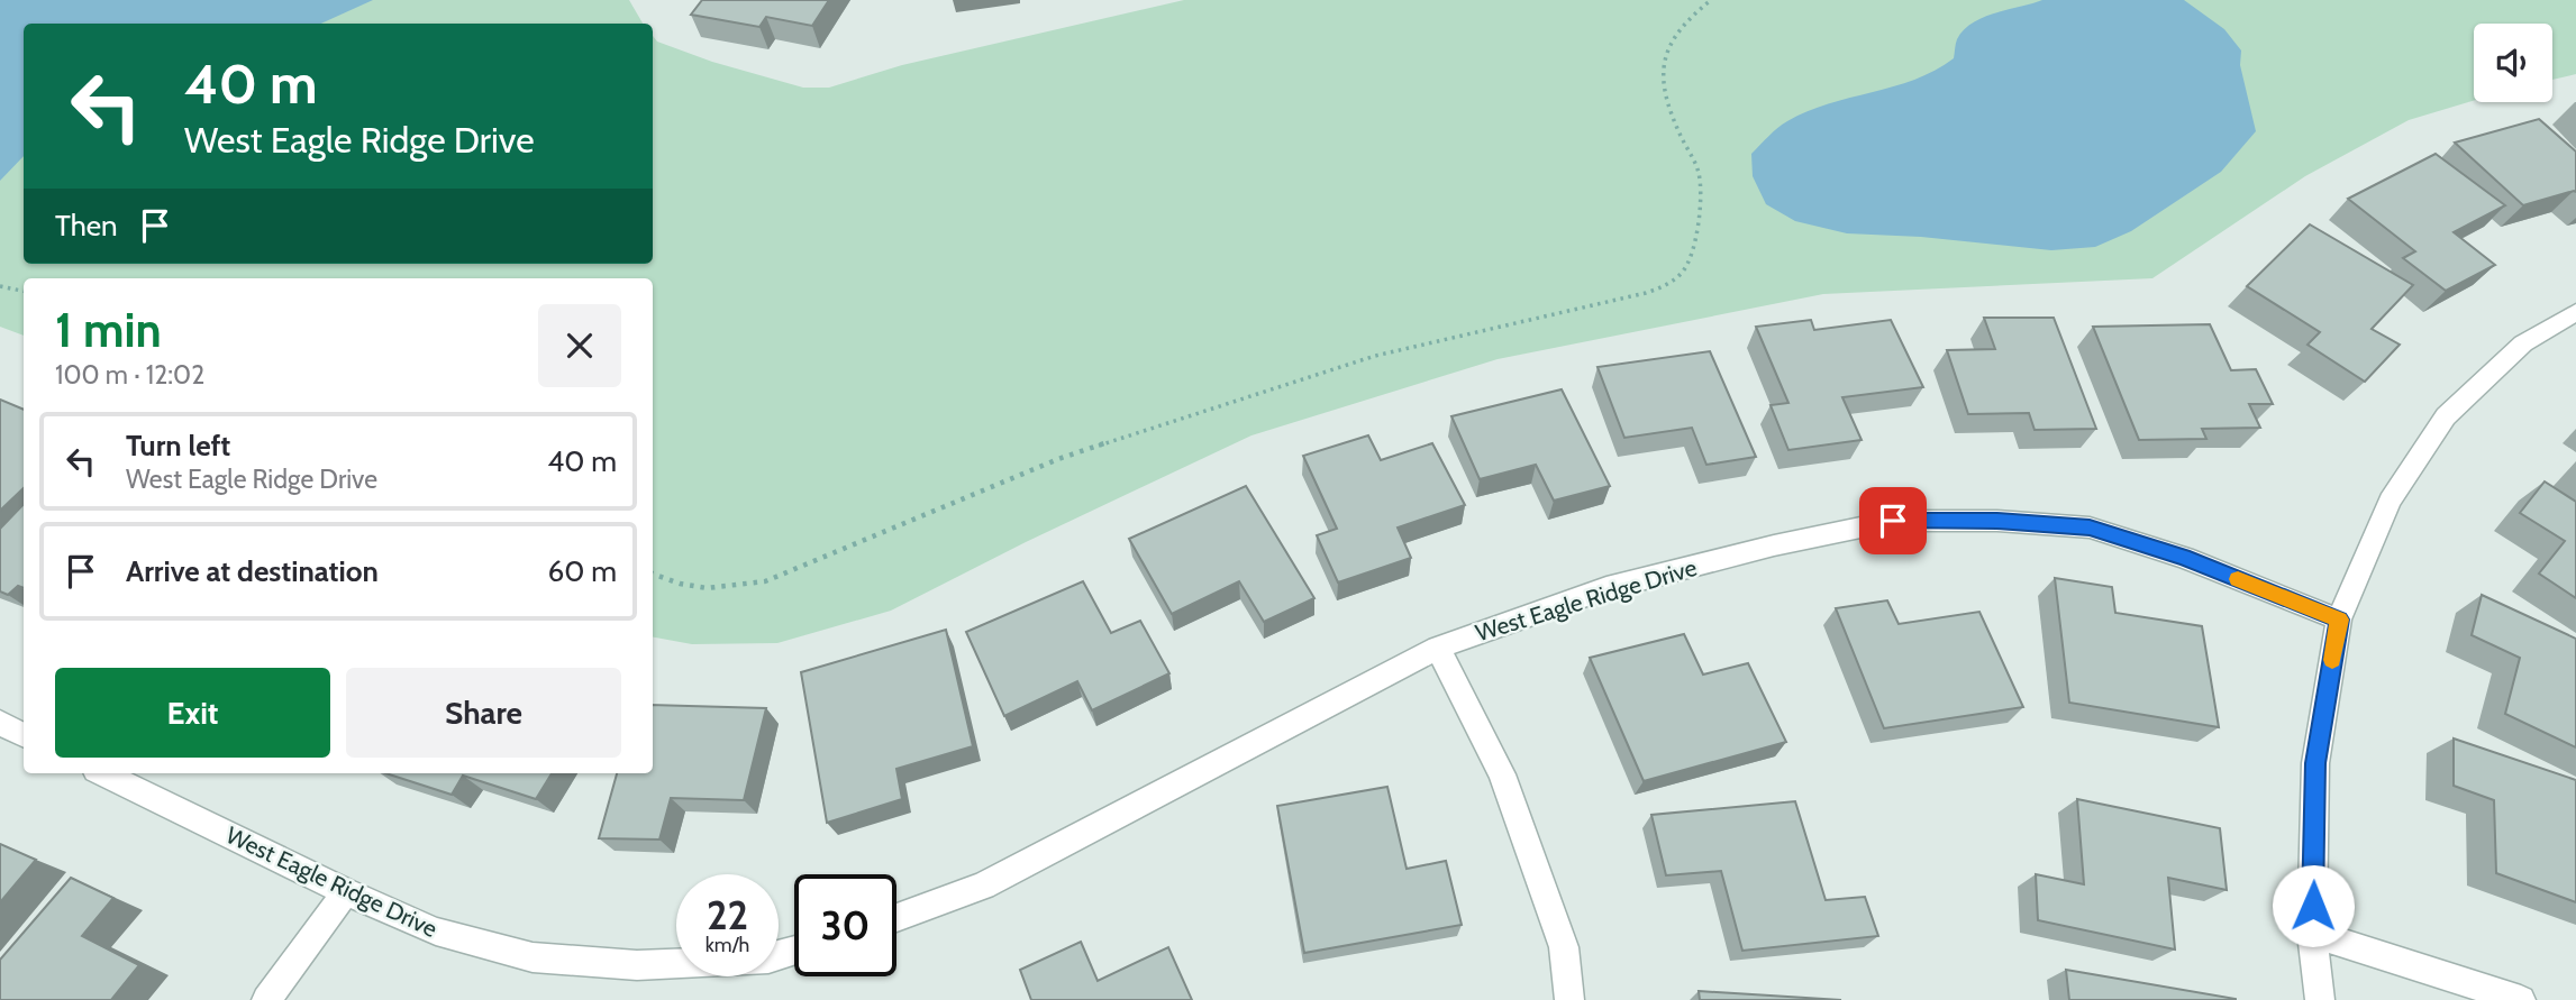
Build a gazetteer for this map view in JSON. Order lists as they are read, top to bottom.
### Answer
{
  "streets": {
    "street": ["West Eagle Ridge Drive"]
  },
  "page": {
    "turn": ["40 m", "West Eagle Ridge Drive"],
    "then": "Then",
    "heading": ["1 min", "100 m · 12:02"],
    "list": [
      {
        "name": "Turn left",
        "note": "West Eagle Ridge Drive",
        "value": "40 m"
      },
      {
        "name": "Arrive at destination",
        "value": "60 m"
      }
    ],
    "buttons": ["Exit", "Share"],
    "speed": "22 km/h",
    "limit": "30"
  }
}
